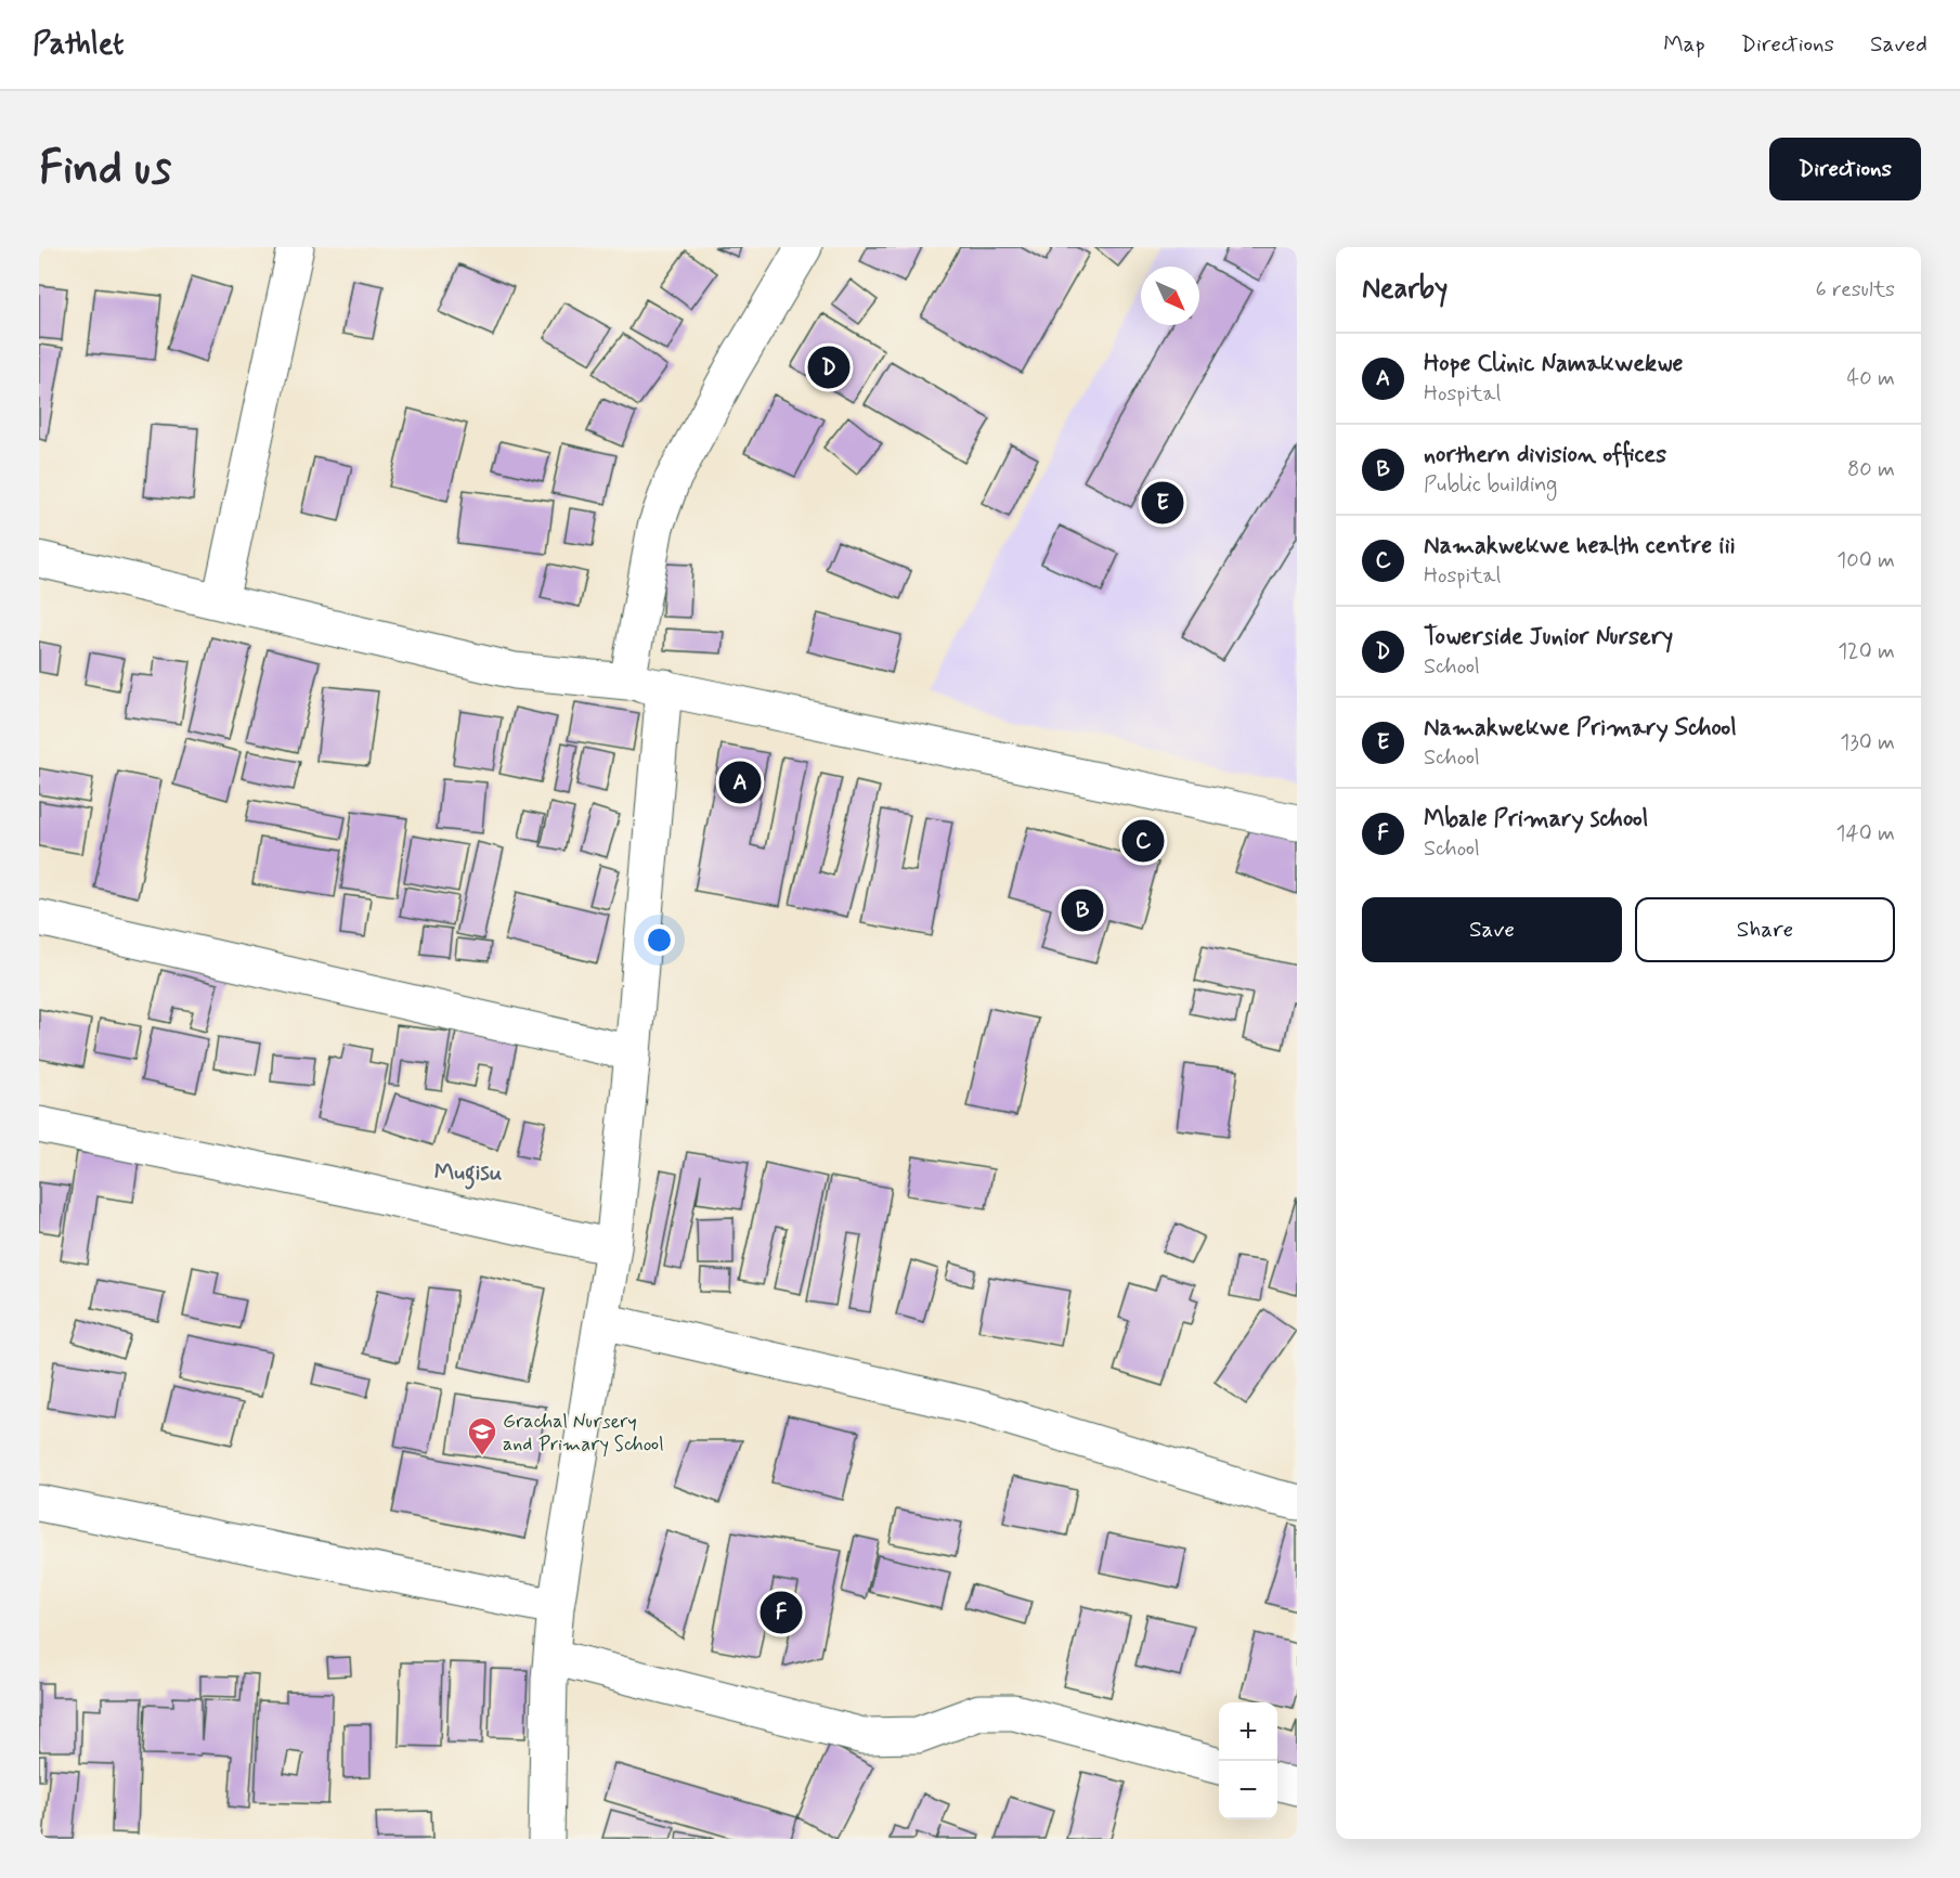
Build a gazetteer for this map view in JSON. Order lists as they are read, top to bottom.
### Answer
{
  "districts": ["Mugisu"],
  "places": {
    "school or university": ["Grachal Nursery and Primary School"]
  },
  "north": "bottom right",
  "page": {
    "header": "Pathlet",
    "nav": ["Map", "Directions", "Saved"],
    "buttons": [
      "Directions",
      ["Save", "Share"]
    ],
    "title": "Find us",
    "heading": ["Nearby", "6 results"],
    "list": [
      {
        "mark": "A",
        "name": "Hope Clinic Namakwekwe",
        "note": "Hospital",
        "value": "40 m"
      },
      {
        "mark": "B",
        "name": "northern division offices",
        "note": "Public building",
        "value": "80 m"
      },
      {
        "mark": "C",
        "name": "Namakwekwe health centre iii",
        "note": "Hospital",
        "value": "100 m"
      },
      {
        "mark": "D",
        "name": "Towerside Junior Nursery",
        "note": "School",
        "value": "120 m"
      },
      {
        "mark": "E",
        "name": "Namakwekwe Primary School",
        "note": "School",
        "value": "130 m"
      },
      {
        "mark": "F",
        "name": "Mbale Primary school",
        "note": "School",
        "value": "140 m"
      }
    ],
    "pins": [
      "D",
      "E",
      "A",
      "C",
      "B",
      "F"
    ],
    "map_buttons": ["+", "−"]
  }
}
